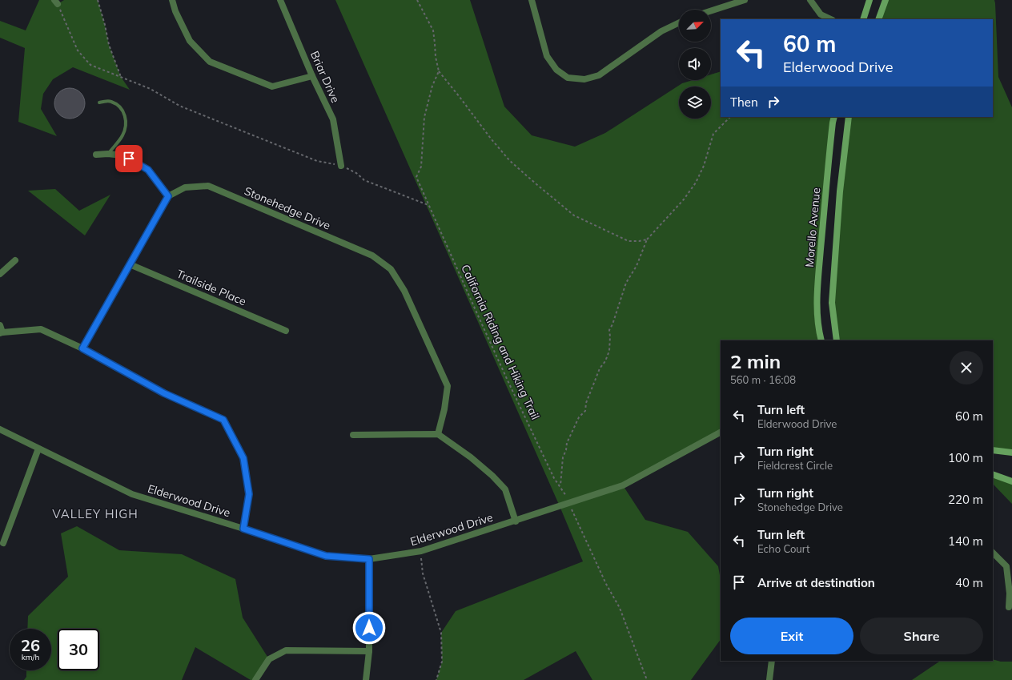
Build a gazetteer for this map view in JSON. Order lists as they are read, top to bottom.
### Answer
{
  "streets": {
    "street": [
      "Briar Drive",
      "Stonehedge Drive",
      "Morello Avenue",
      "Trailside Place",
      "Elderwood Drive"
    ],
    "path": ["California Riding and Hiking Trail"]
  },
  "crossings": [
    ["California Riding and Hiking Trail", "Elderwood Drive"]
  ],
  "districts": ["VALLEY HIGH"],
  "north": "top right",
  "page": {
    "turn": ["60 m", "Elderwood Drive"],
    "then": "Then",
    "heading": ["2 min", "560 m · 16:08"],
    "list": [
      {
        "name": "Turn left",
        "note": "Elderwood Drive",
        "value": "60 m"
      },
      {
        "name": "Turn right",
        "note": "Fieldcrest Circle",
        "value": "100 m"
      },
      {
        "name": "Turn right",
        "note": "Stonehedge Drive",
        "value": "220 m"
      },
      {
        "name": "Turn left",
        "note": "Echo Court",
        "value": "140 m"
      },
      {
        "name": "Arrive at destination",
        "value": "40 m"
      }
    ],
    "buttons": ["Exit", "Share"],
    "speed": "26 km/h",
    "limit": "30"
  }
}
